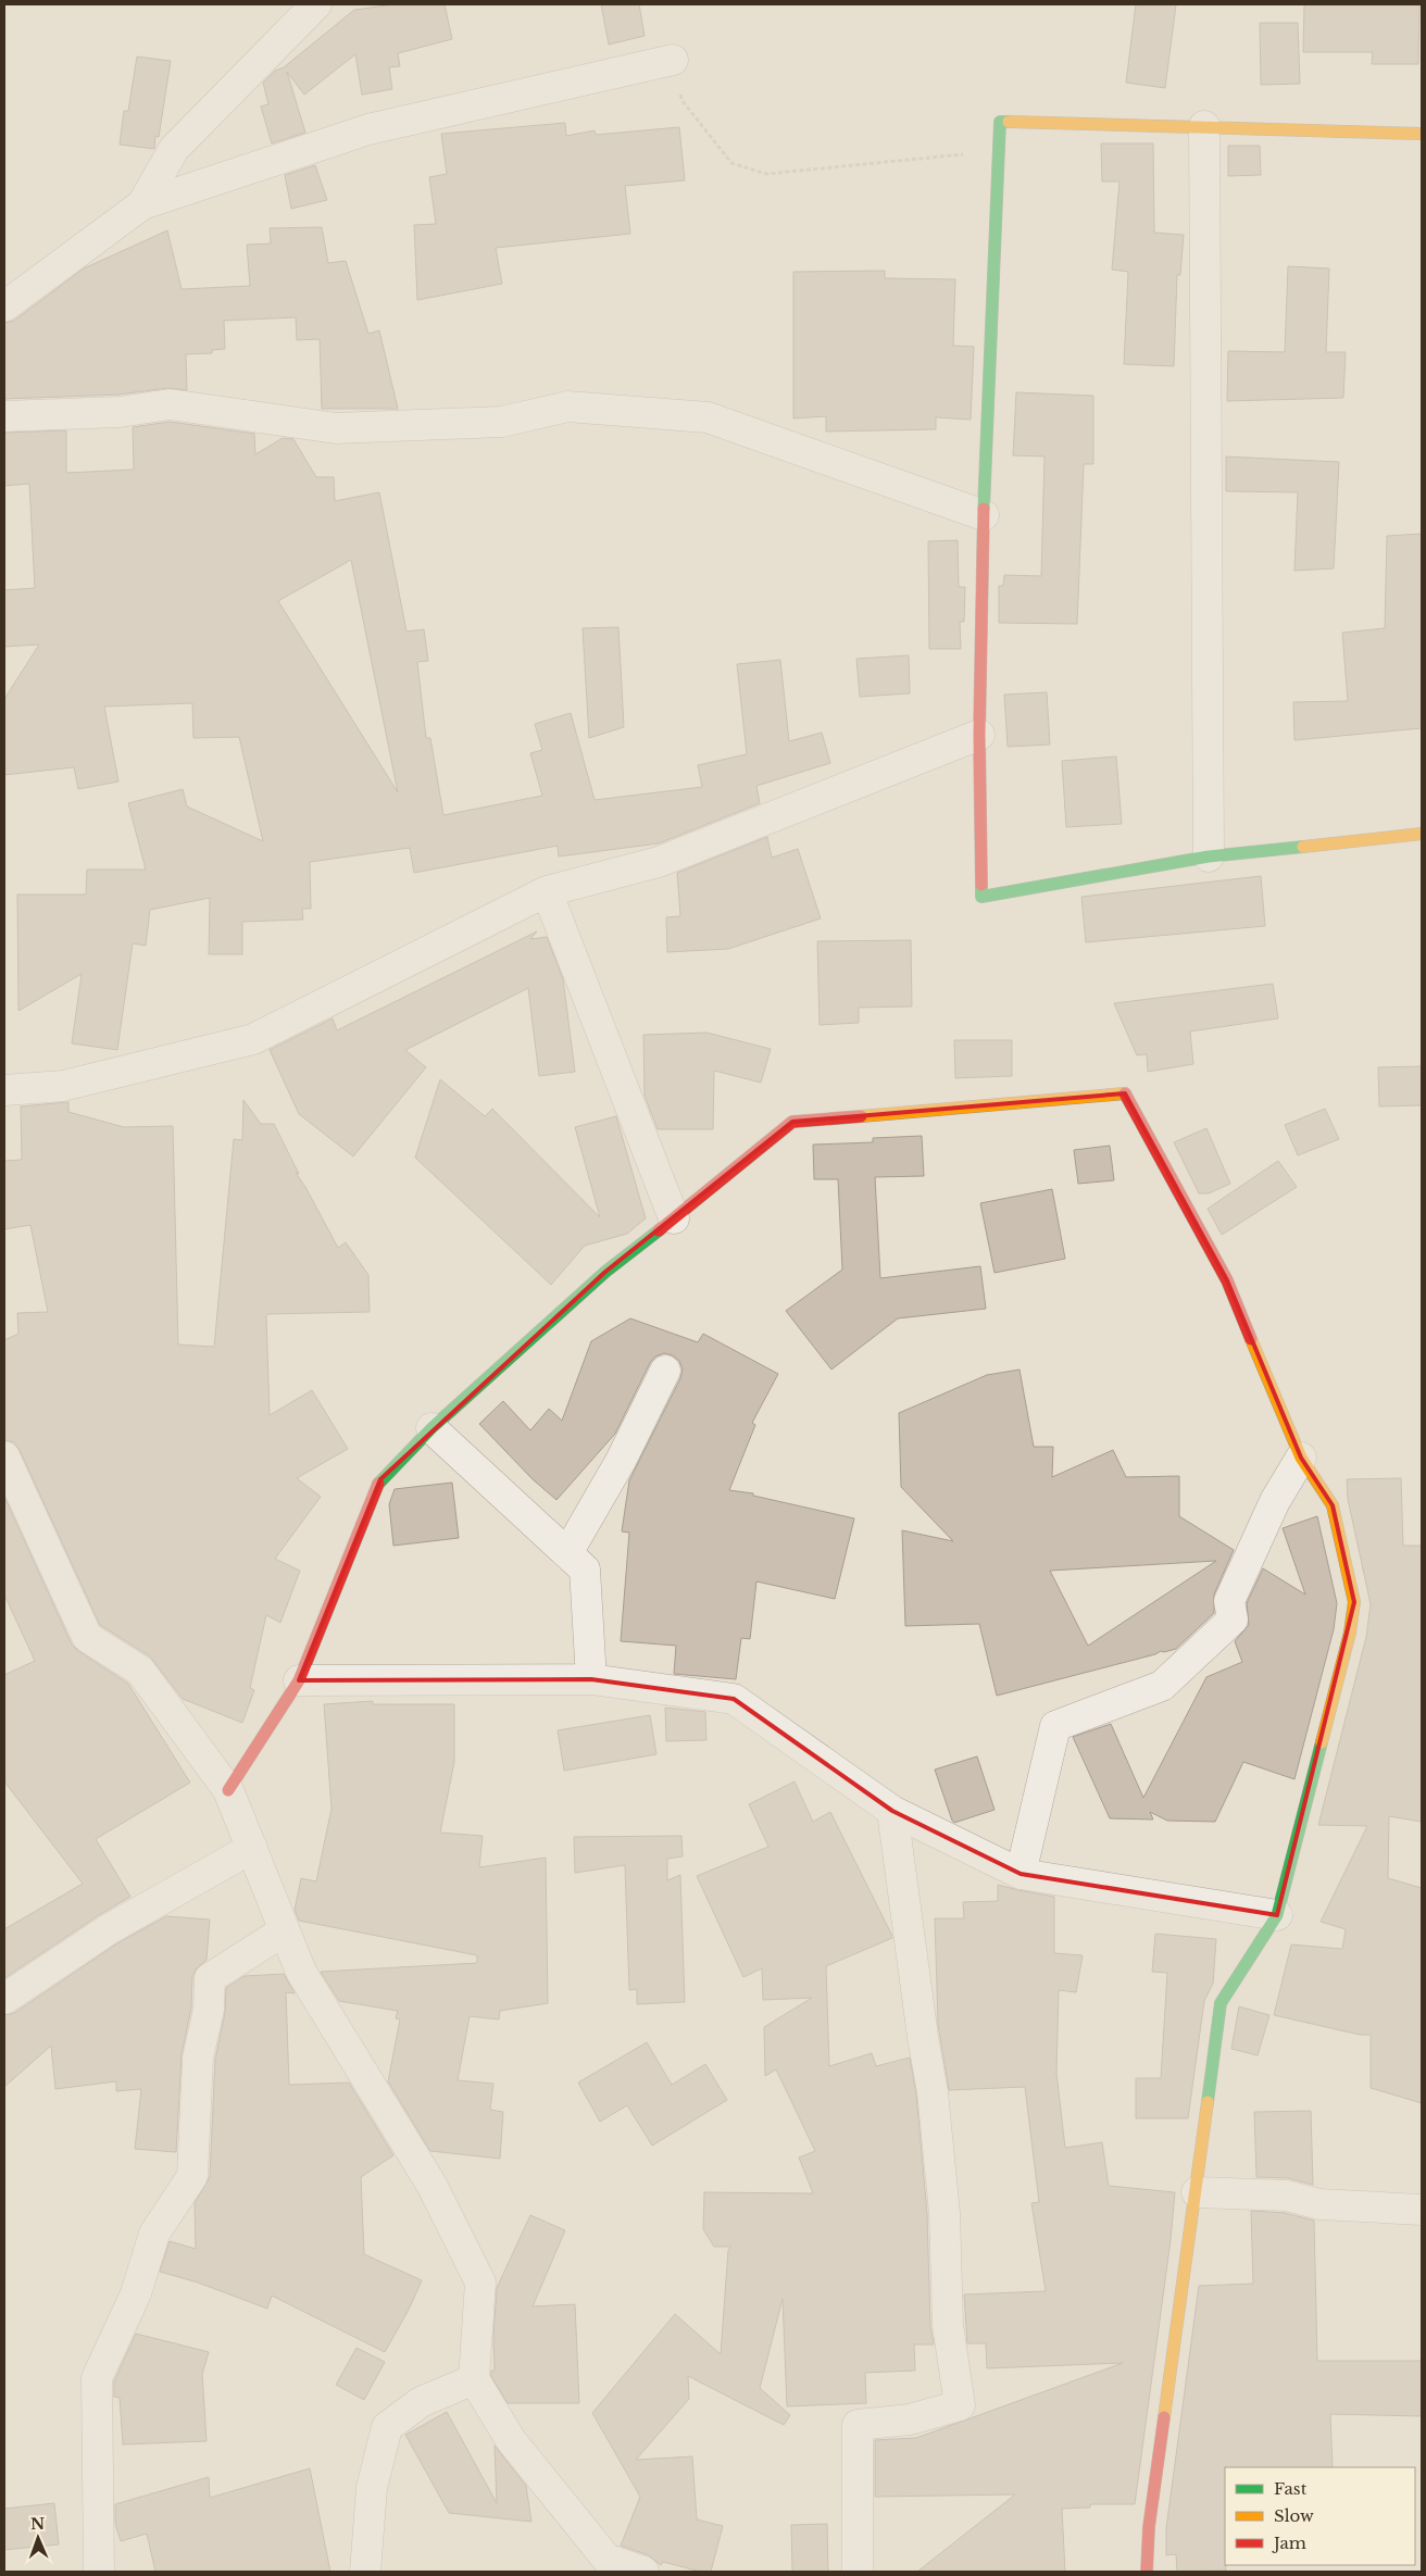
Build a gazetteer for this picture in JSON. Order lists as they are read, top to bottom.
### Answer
{
  "legend": ["Fast", "Slow", "Jam"],
  "north": "top"
}
